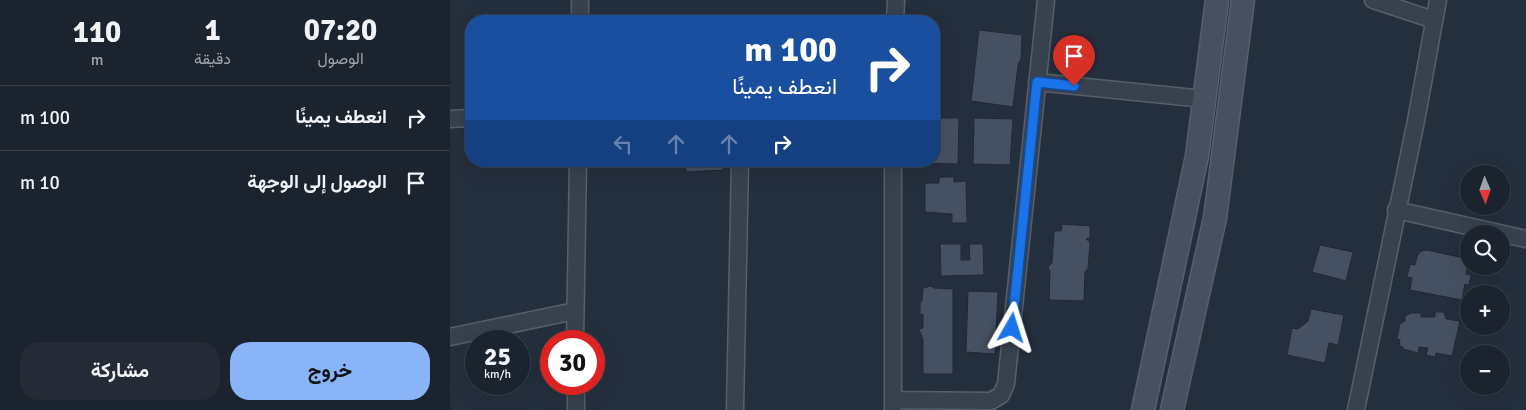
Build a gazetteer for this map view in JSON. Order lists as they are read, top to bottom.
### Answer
{
  "north": "bottom",
  "page": {
    "eta": [
      "07:20",
      "الوصول",
      "1",
      "دقيقة",
      "110",
      "m"
    ],
    "turn": ["100 m", "انعطف يمينًا"],
    "list": [
      {
        "name": "انعطف يمينًا",
        "value": "100 m"
      },
      {
        "name": "الوصول إلى الوجهة",
        "value": "10 m"
      }
    ],
    "map_buttons": ["+", "−"],
    "speed": "25 km/h",
    "limit": "30",
    "buttons": ["خروج", "مشاركة"]
  }
}
